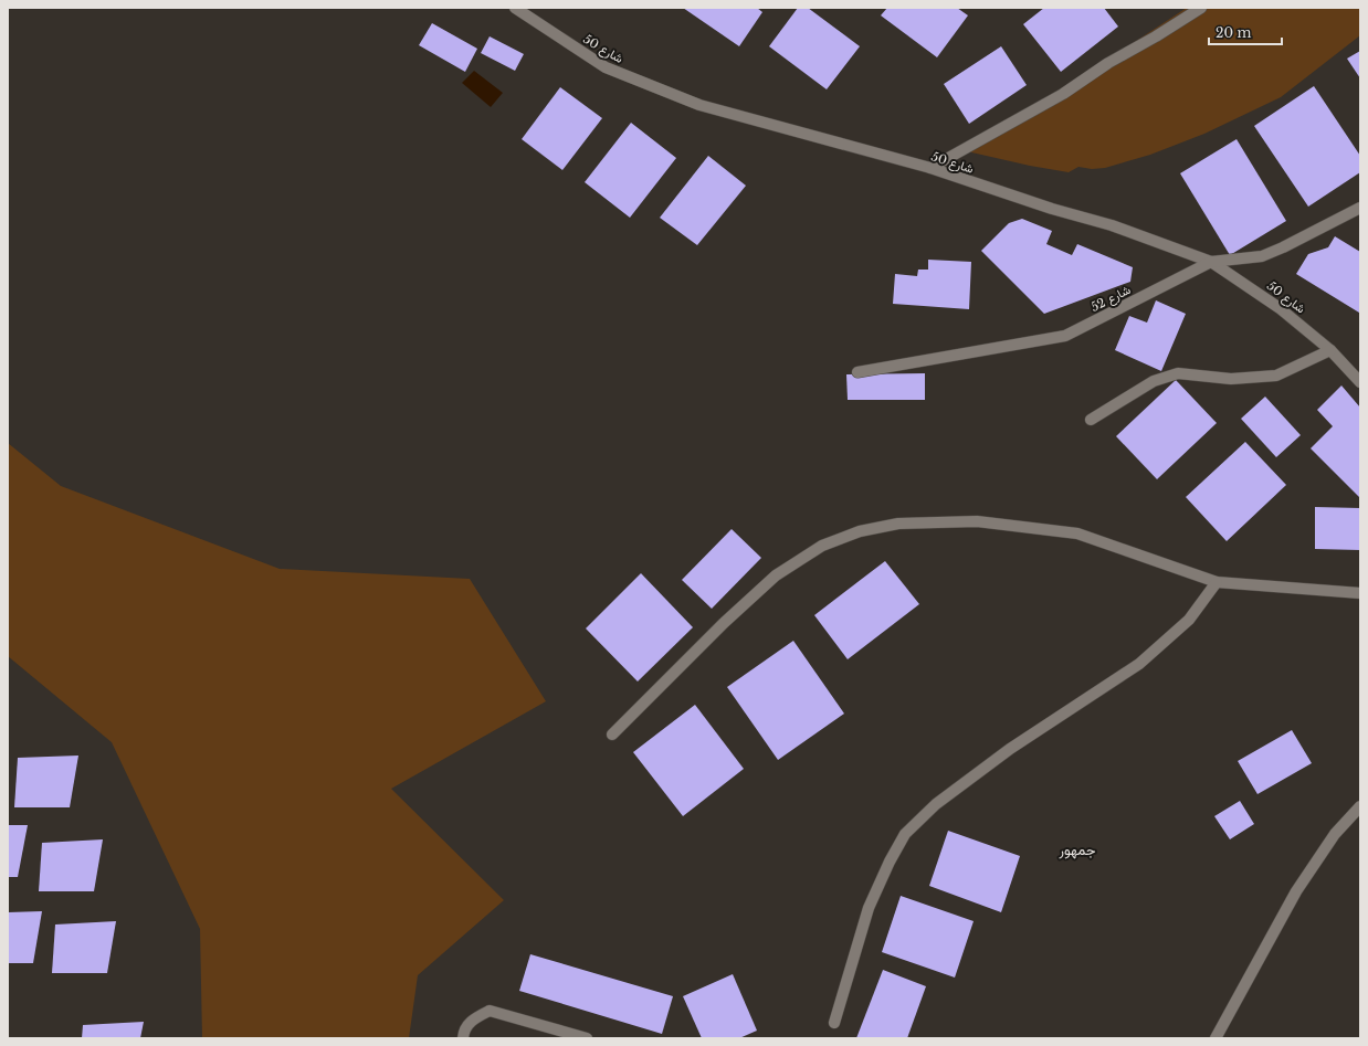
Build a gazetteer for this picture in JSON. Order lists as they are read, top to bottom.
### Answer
{
  "streets": {
    "street": ["شارع 50", "شارع 52"]
  },
  "crossings": [
    ["شارع 50", "شارع 52"]
  ],
  "districts": ["جمهور"],
  "scale_bar": "20 m"
}
